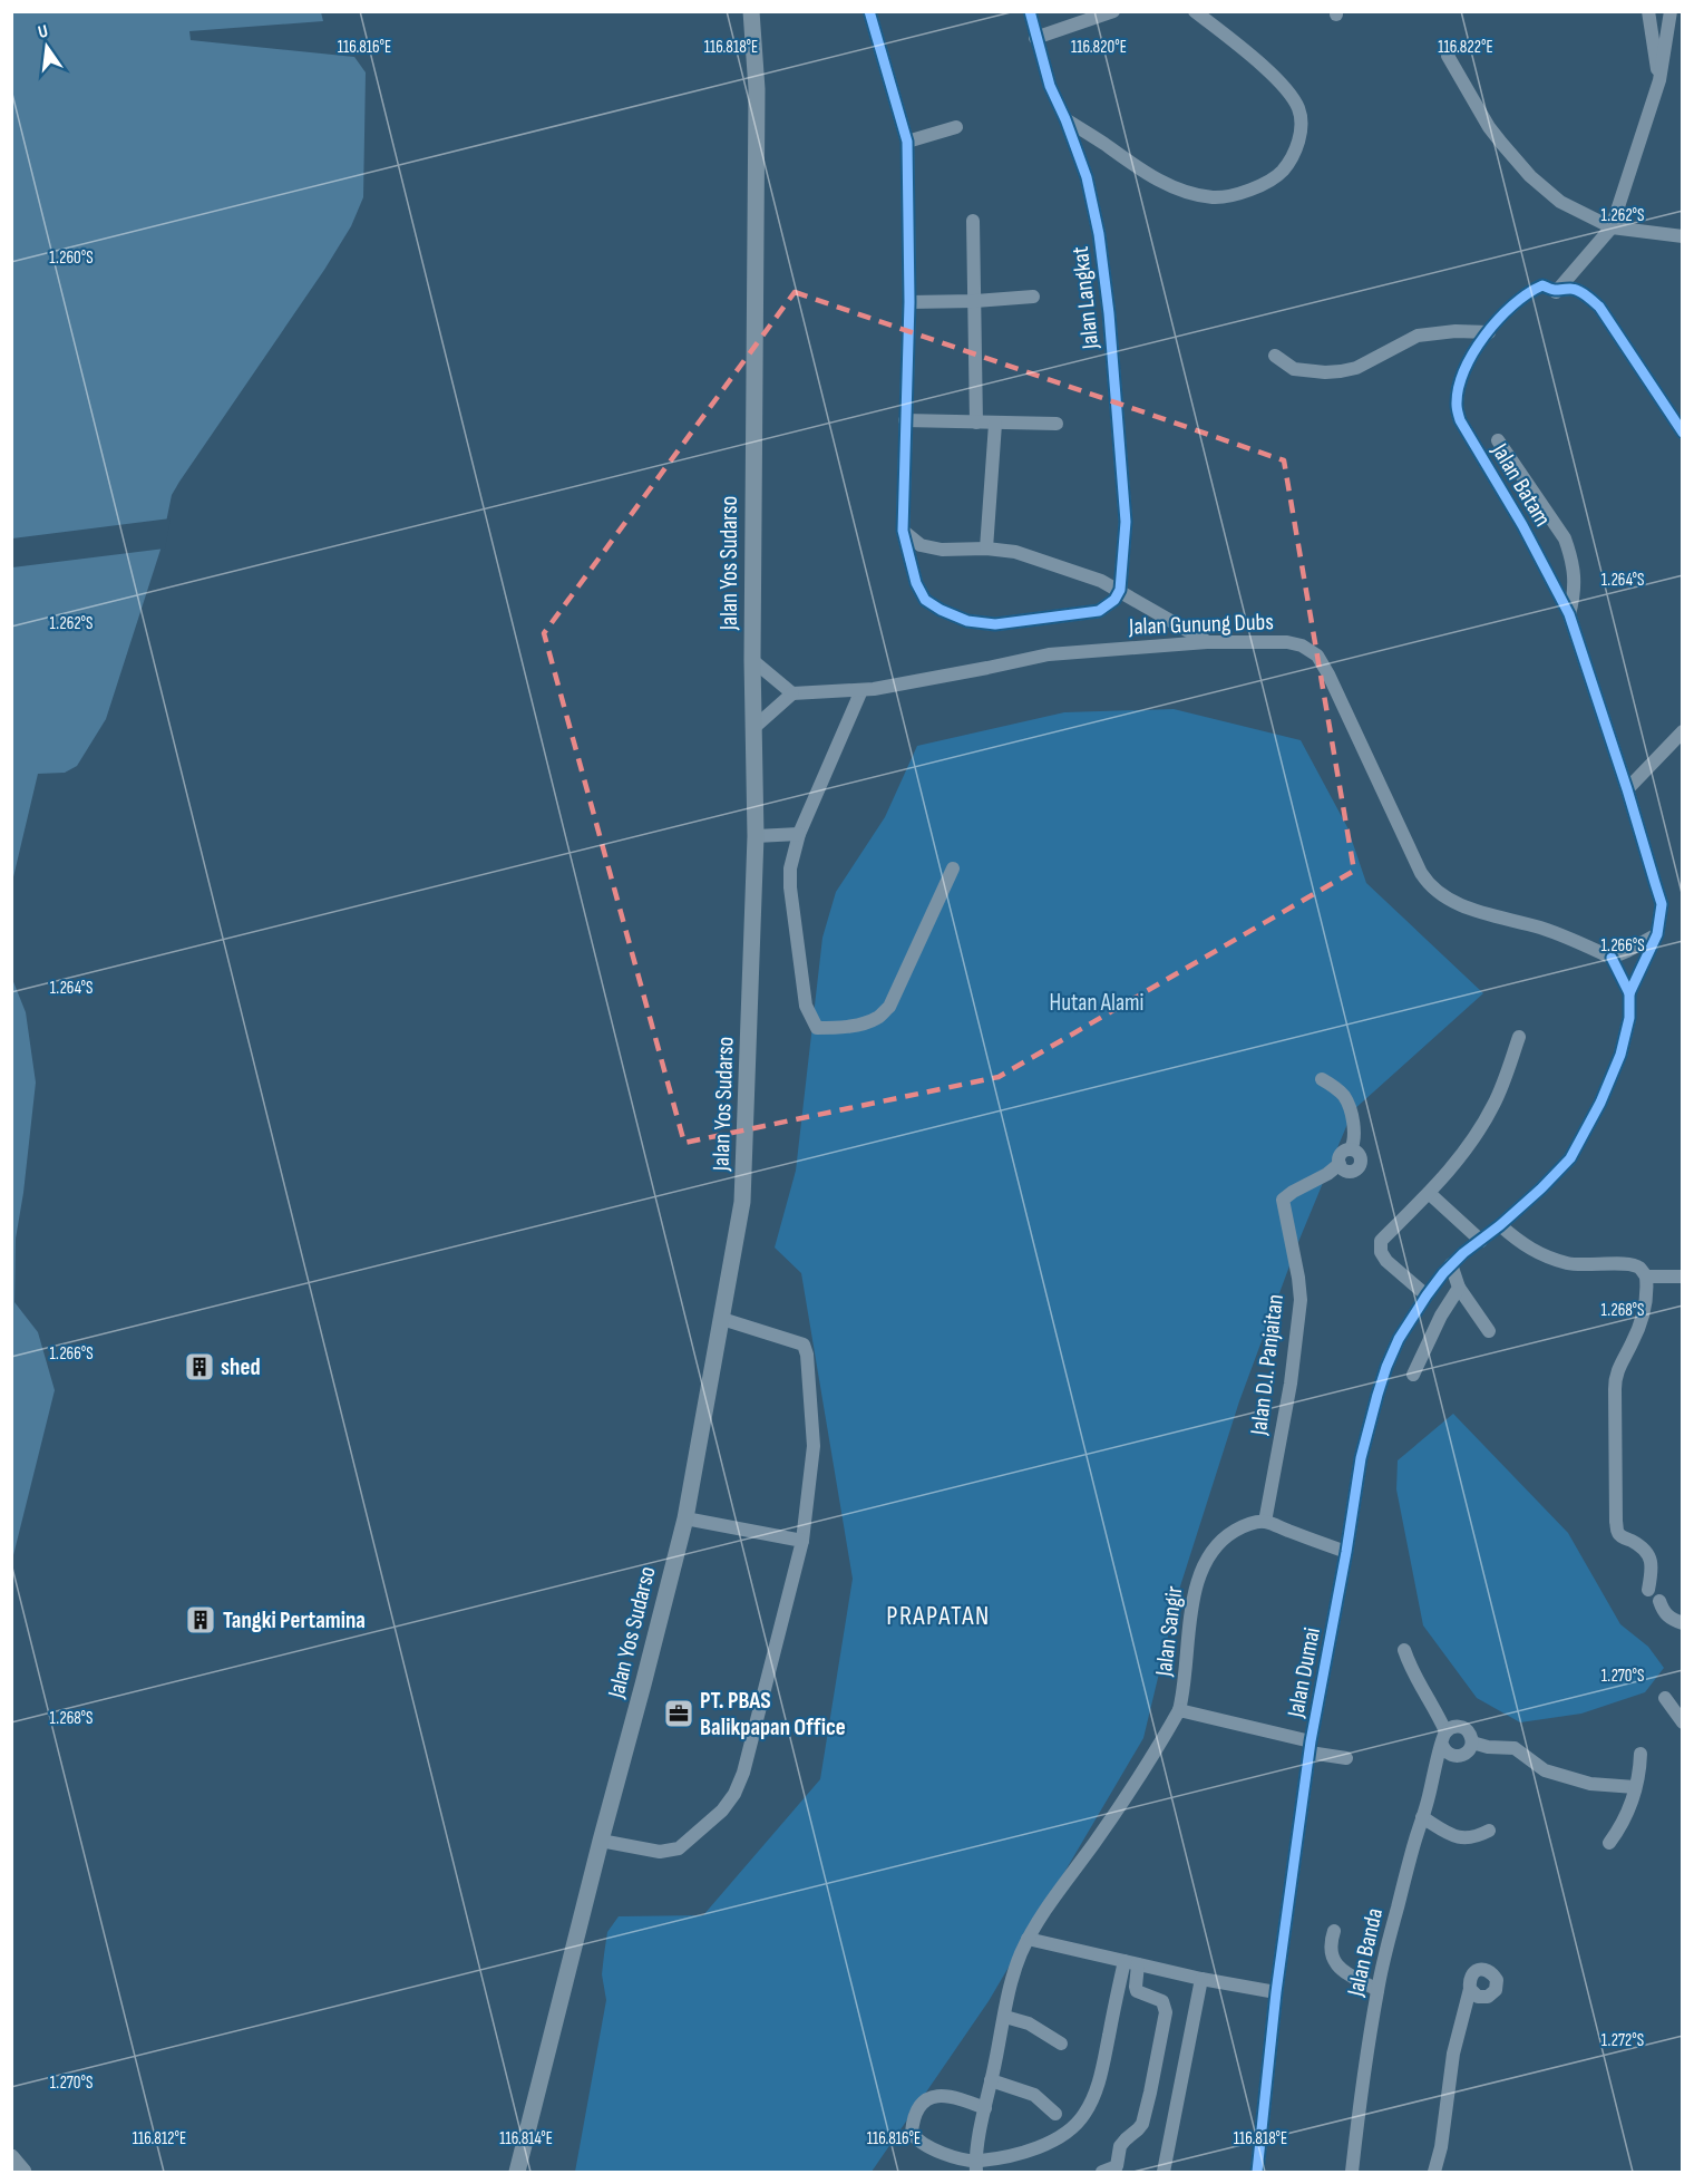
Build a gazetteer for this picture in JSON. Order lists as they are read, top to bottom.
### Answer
{
  "streets": {
    "main road": ["Jalan Yos Sudarso"],
    "street": [
      "Jalan Langkat",
      "Jalan Batam",
      "Jalan Gunung Dubs",
      "Jalan D.I. Panjaitan",
      "Jalan Sangir",
      "Jalan Dumai",
      "Jalan Banda"
    ]
  },
  "crossings": [
    ["Jalan Batam", "Jalan Dumai"],
    ["Jalan D.I. Panjaitan", "Jalan Sangir"],
    ["Jalan Sangir", "Jalan Dumai"]
  ],
  "districts": ["PRAPATAN"],
  "parks": ["Hutan Alami"],
  "places": {
    "building": ["shed", "Tangki Pertamina"],
    "office": ["PT. PBAS Balikpapan Office"]
  },
  "north": "top",
  "coordinates": [
    "116.822°E",
    "116.816°E",
    "116.818°E",
    "116.820°E",
    "1.262°S",
    "1.260°S",
    "1.264°S",
    "1.266°S",
    "1.268°S",
    "1.270°S",
    "1.272°S",
    "116.812°E",
    "116.814°E"
  ]
}
